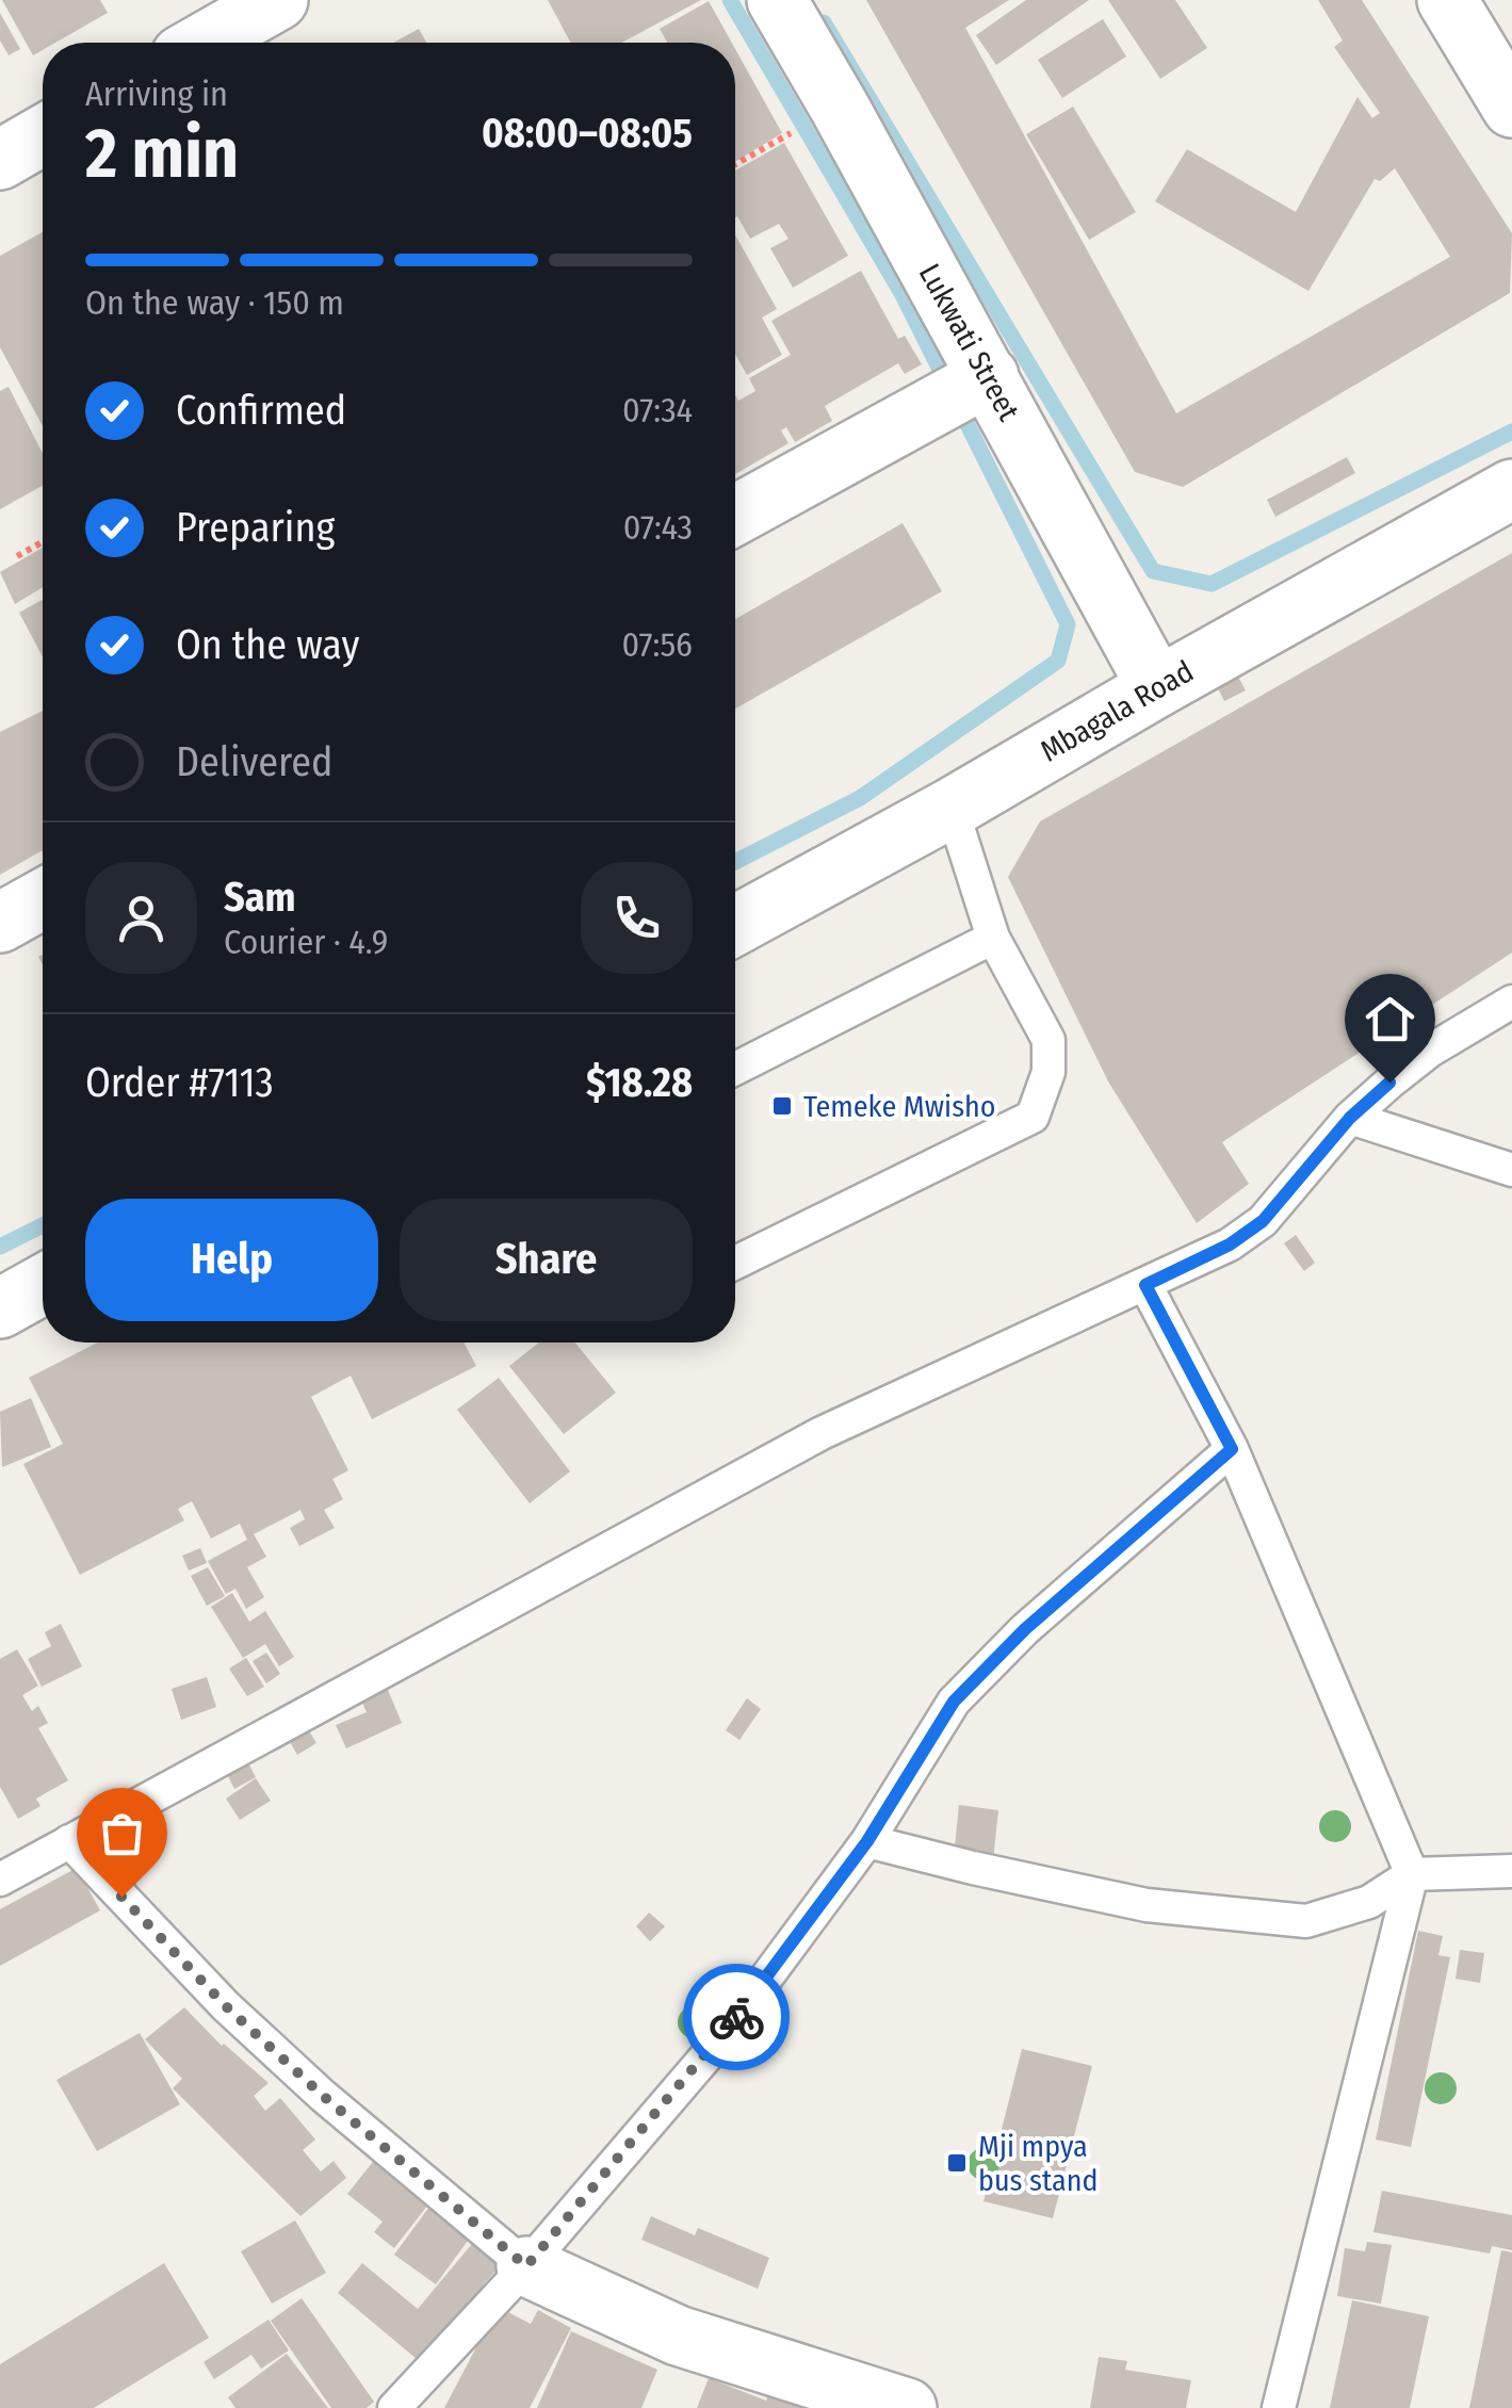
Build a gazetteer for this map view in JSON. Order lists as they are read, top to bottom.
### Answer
{
  "streets": {
    "street": ["Lukwati Street", "Mbagala Road"]
  },
  "crossings": [
    ["Lukwati Street", "Mbagala Road"]
  ],
  "places": {
    "transit": ["Temeke Mwisho", "Mji mpya bus stand"]
  },
  "page": {
    "heading": ["2 min", "Arriving in", "08:00–08:05"],
    "panel": [
      "Sam",
      "Courier · 4.9",
      "Order #7113",
      "$18.28"
    ],
    "bar": "On the way · 150 m",
    "list": [
      ["Confirmed", "07:34"],
      ["Preparing", "07:43"],
      ["On the way", "07:56"],
      "Delivered"
    ],
    "buttons": ["Help", "Share"]
  }
}
